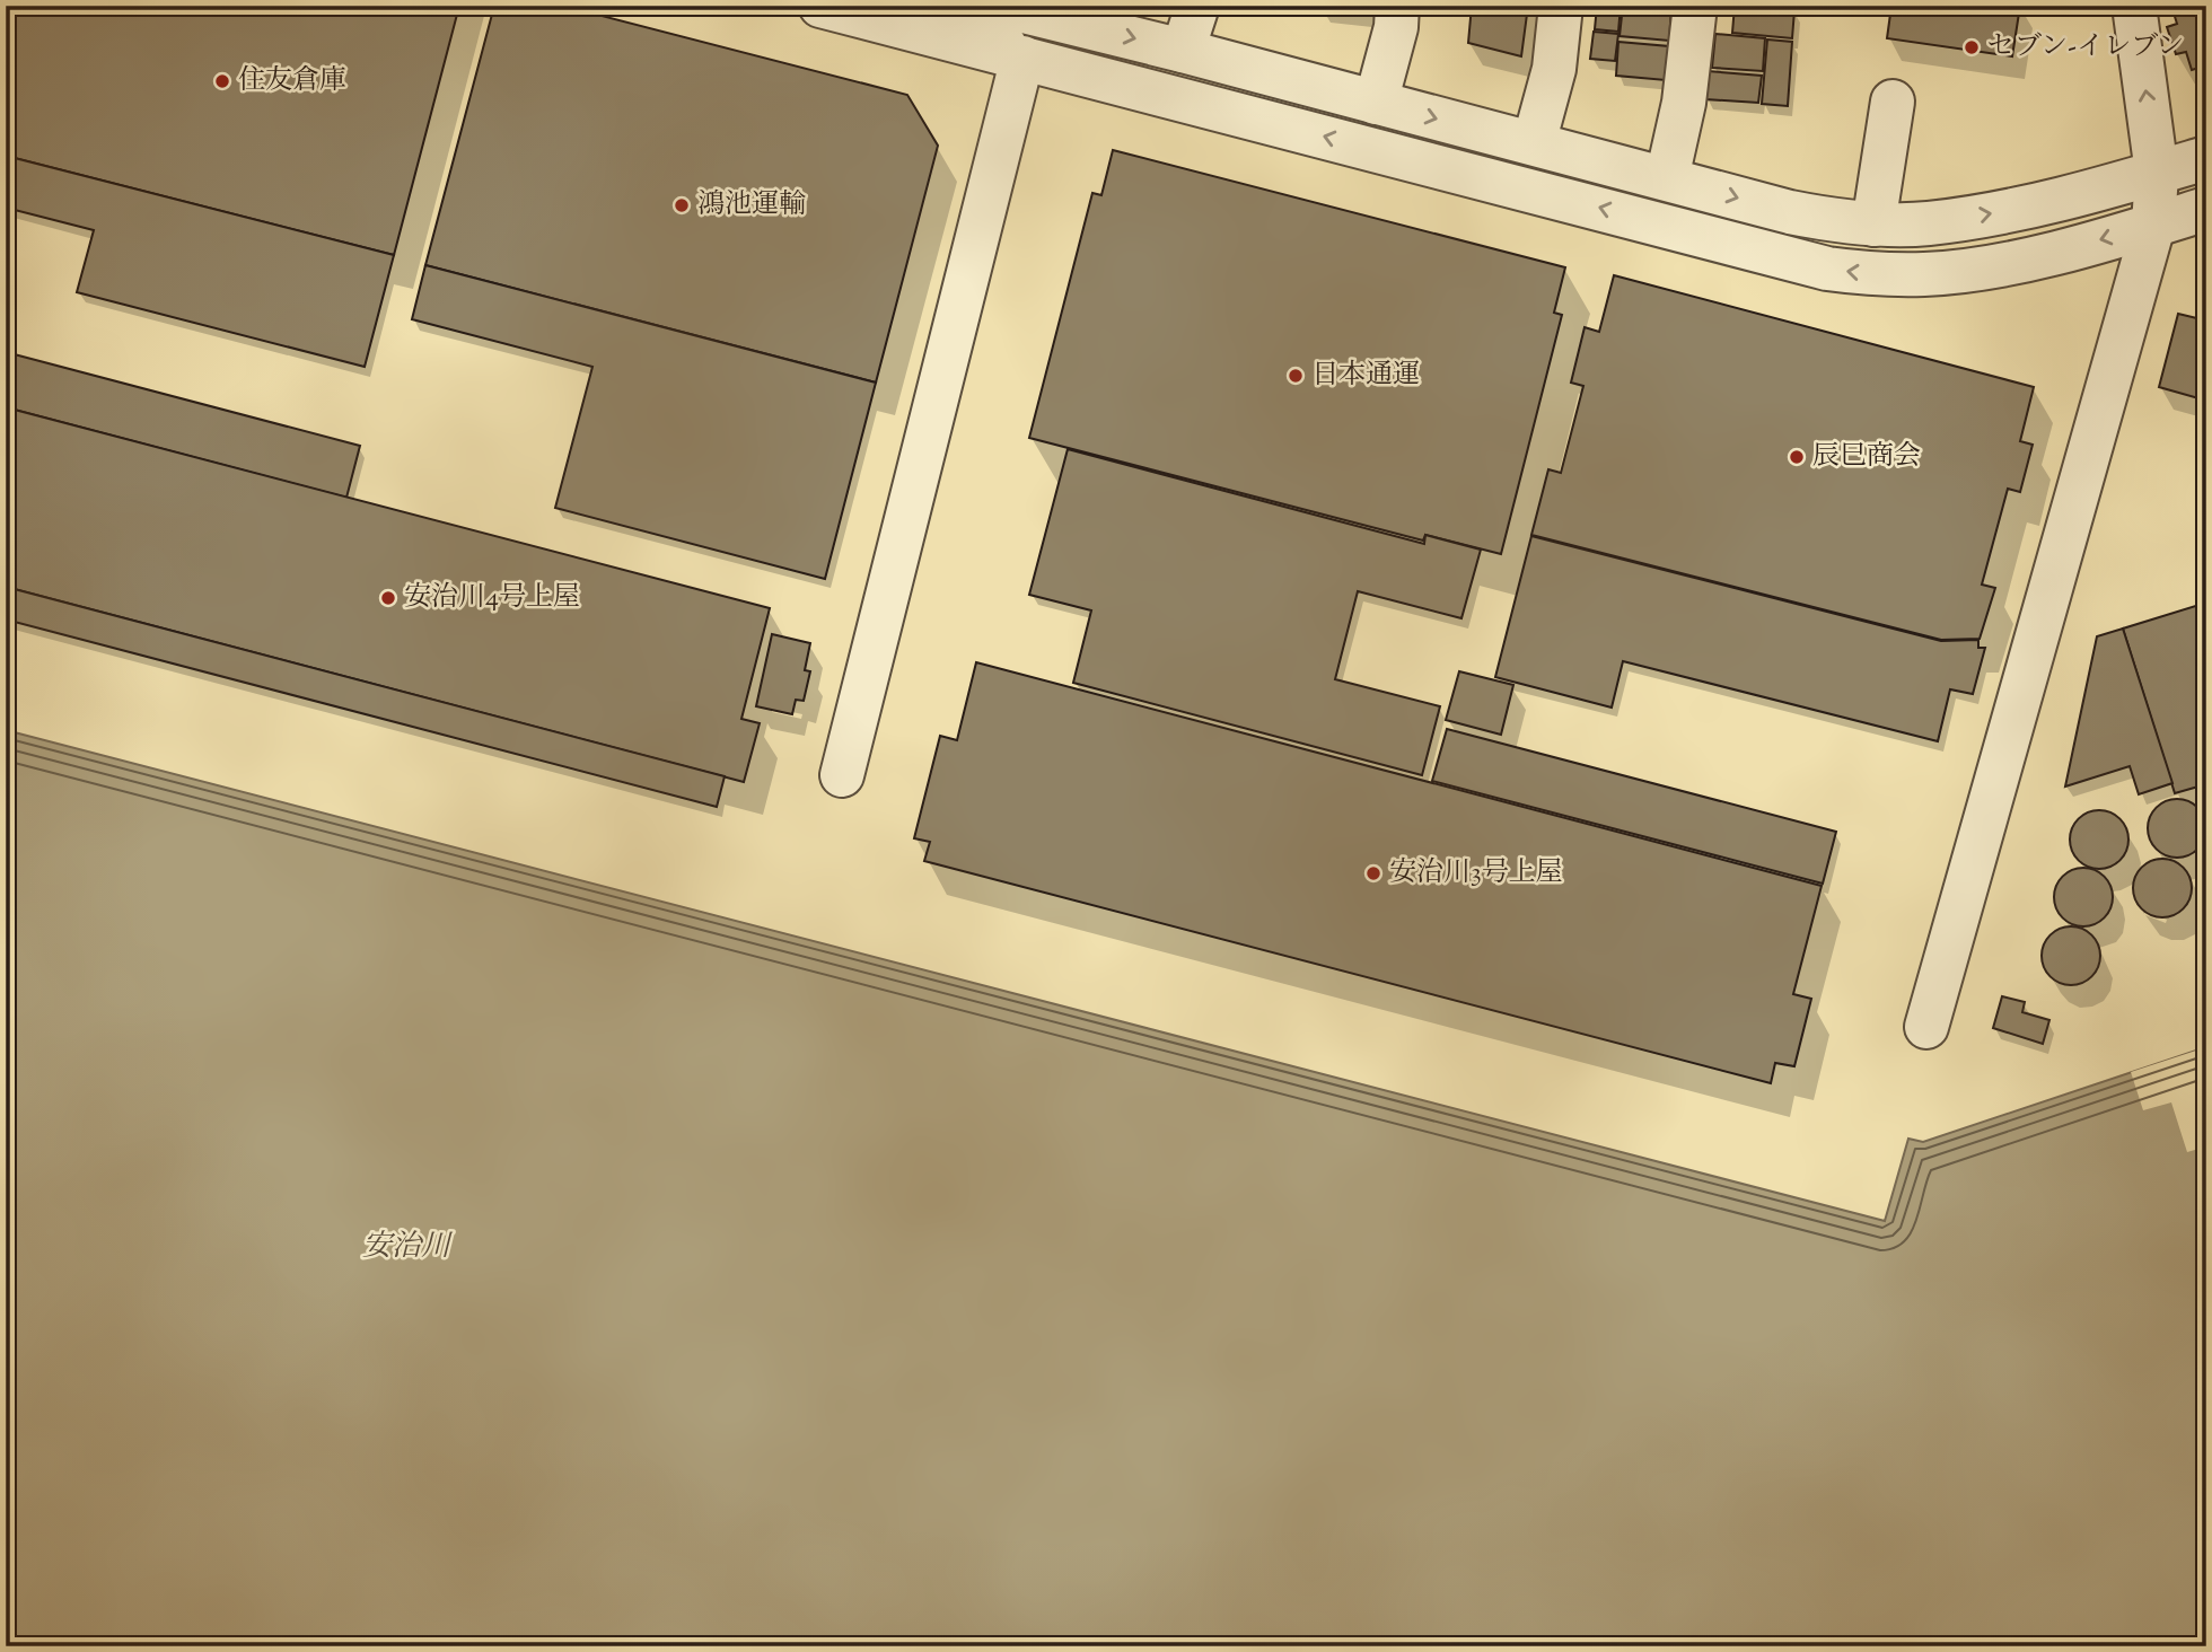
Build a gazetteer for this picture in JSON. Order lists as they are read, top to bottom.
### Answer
{
  "water": ["安治川"],
  "places": [
    "セブン-イレブン",
    "住友倉庫",
    "鴻池運輸",
    "日本通運",
    "辰巳商会",
    "安治川4号上屋",
    "安治川3号上屋"
  ]
}
